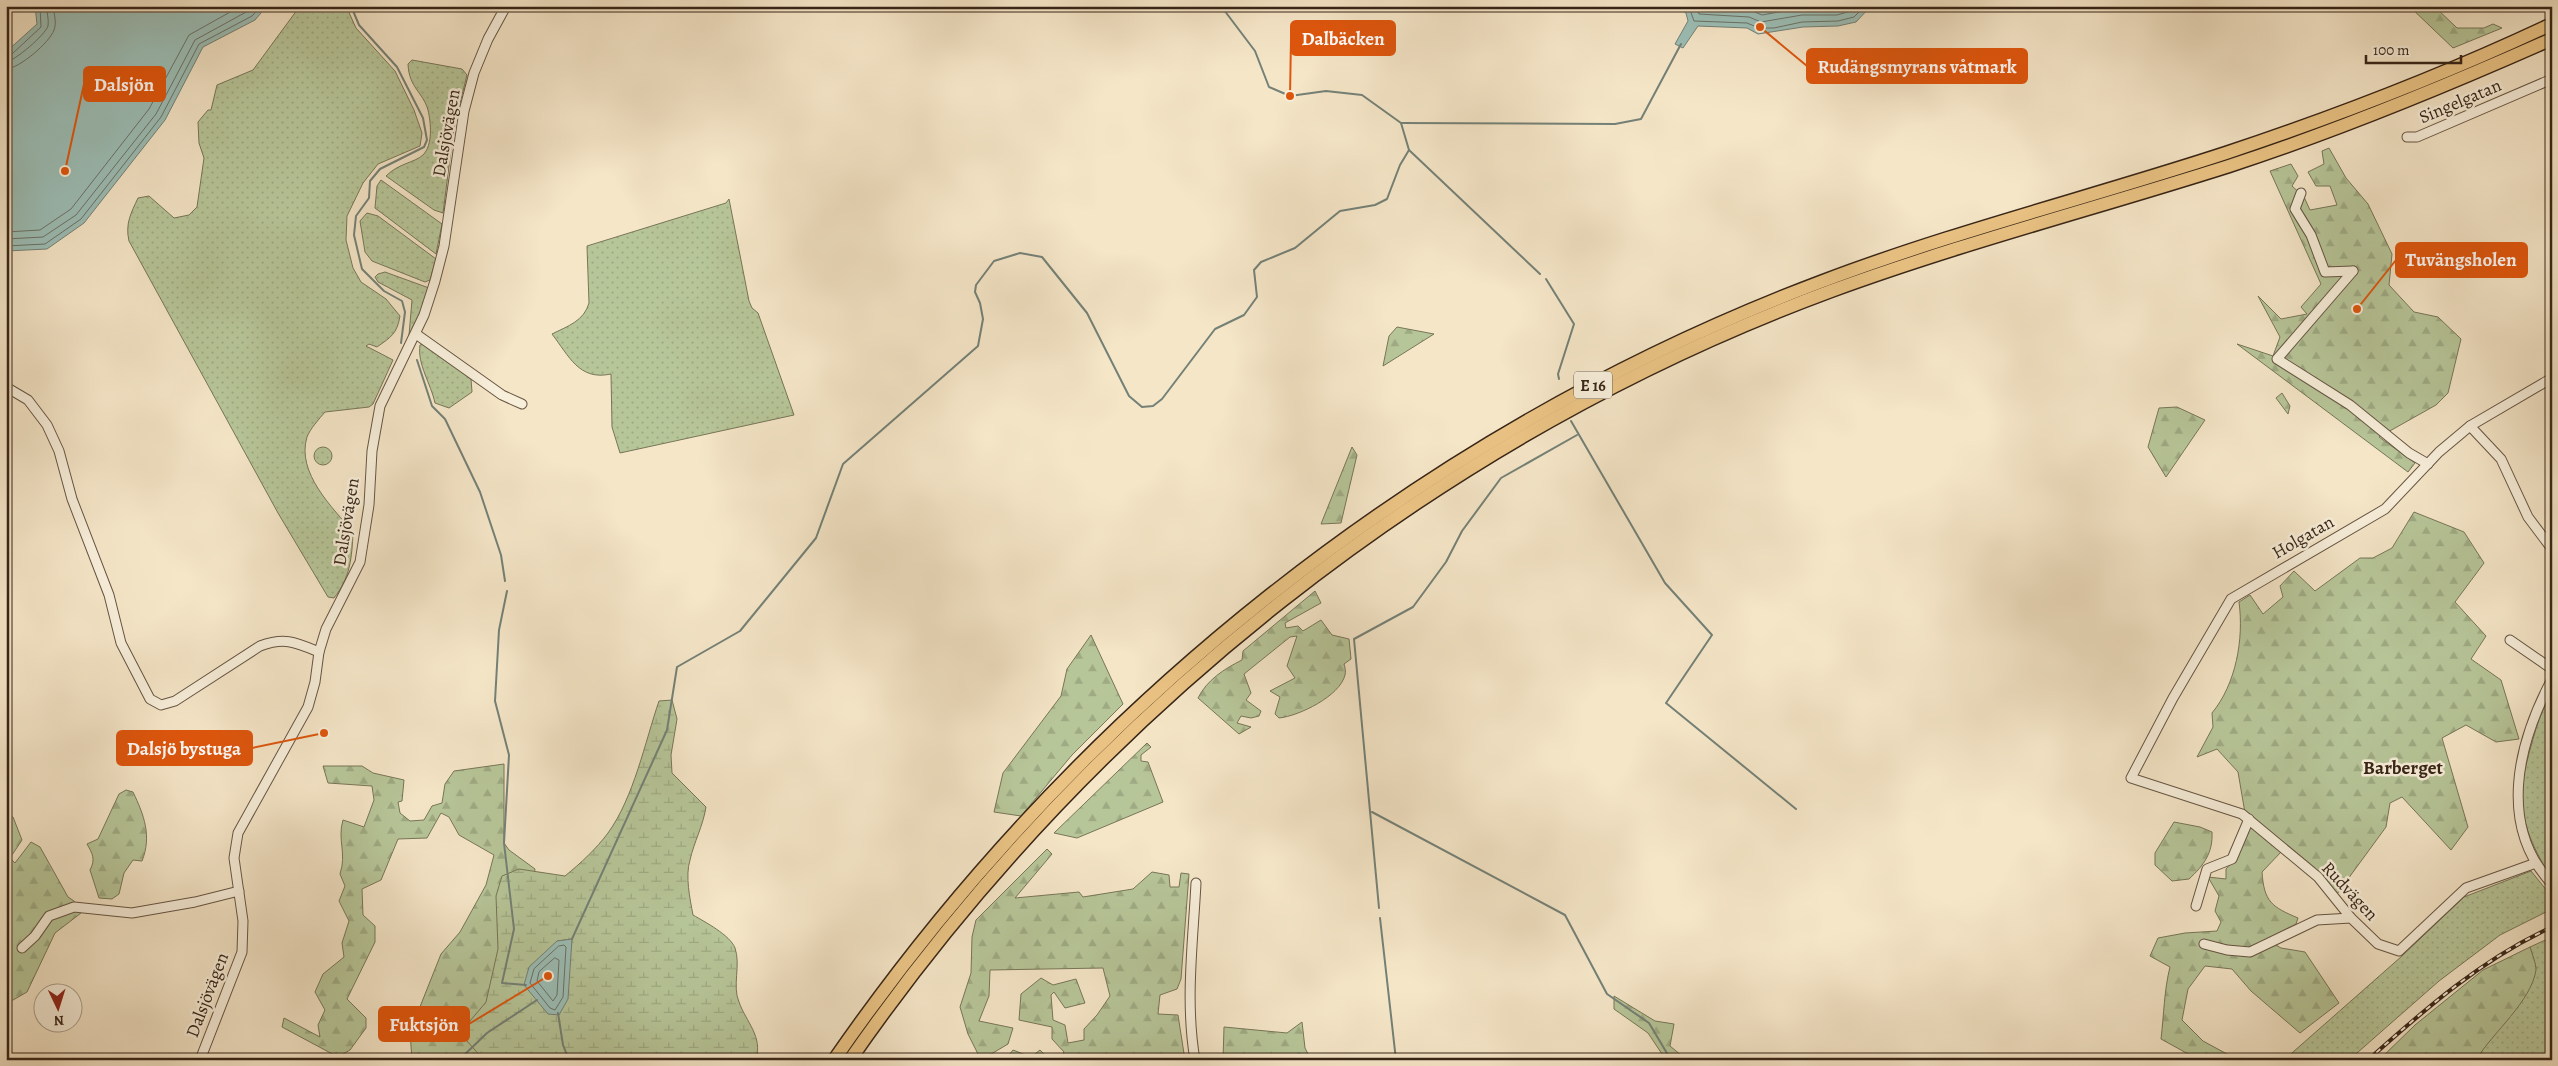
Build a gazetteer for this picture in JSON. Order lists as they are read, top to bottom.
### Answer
{
  "streets": {
    "highway": ["E 16"],
    "street": [
      "Singelgatan",
      "Dalsjövägen",
      "Holgatan",
      "Rudvägen"
    ]
  },
  "crossings": [
    ["Holgatan", "Rudvägen"]
  ],
  "districts": ["Barberget"],
  "places": [
    "Rudängsmyrans våtmark",
    "Dalbäcken",
    "Dalsjön",
    "Tuvängsholen",
    "Dalsjö bystuga",
    "Fuktsjön"
  ],
  "scale_bar": "100 m",
  "north": "bottom"
}
